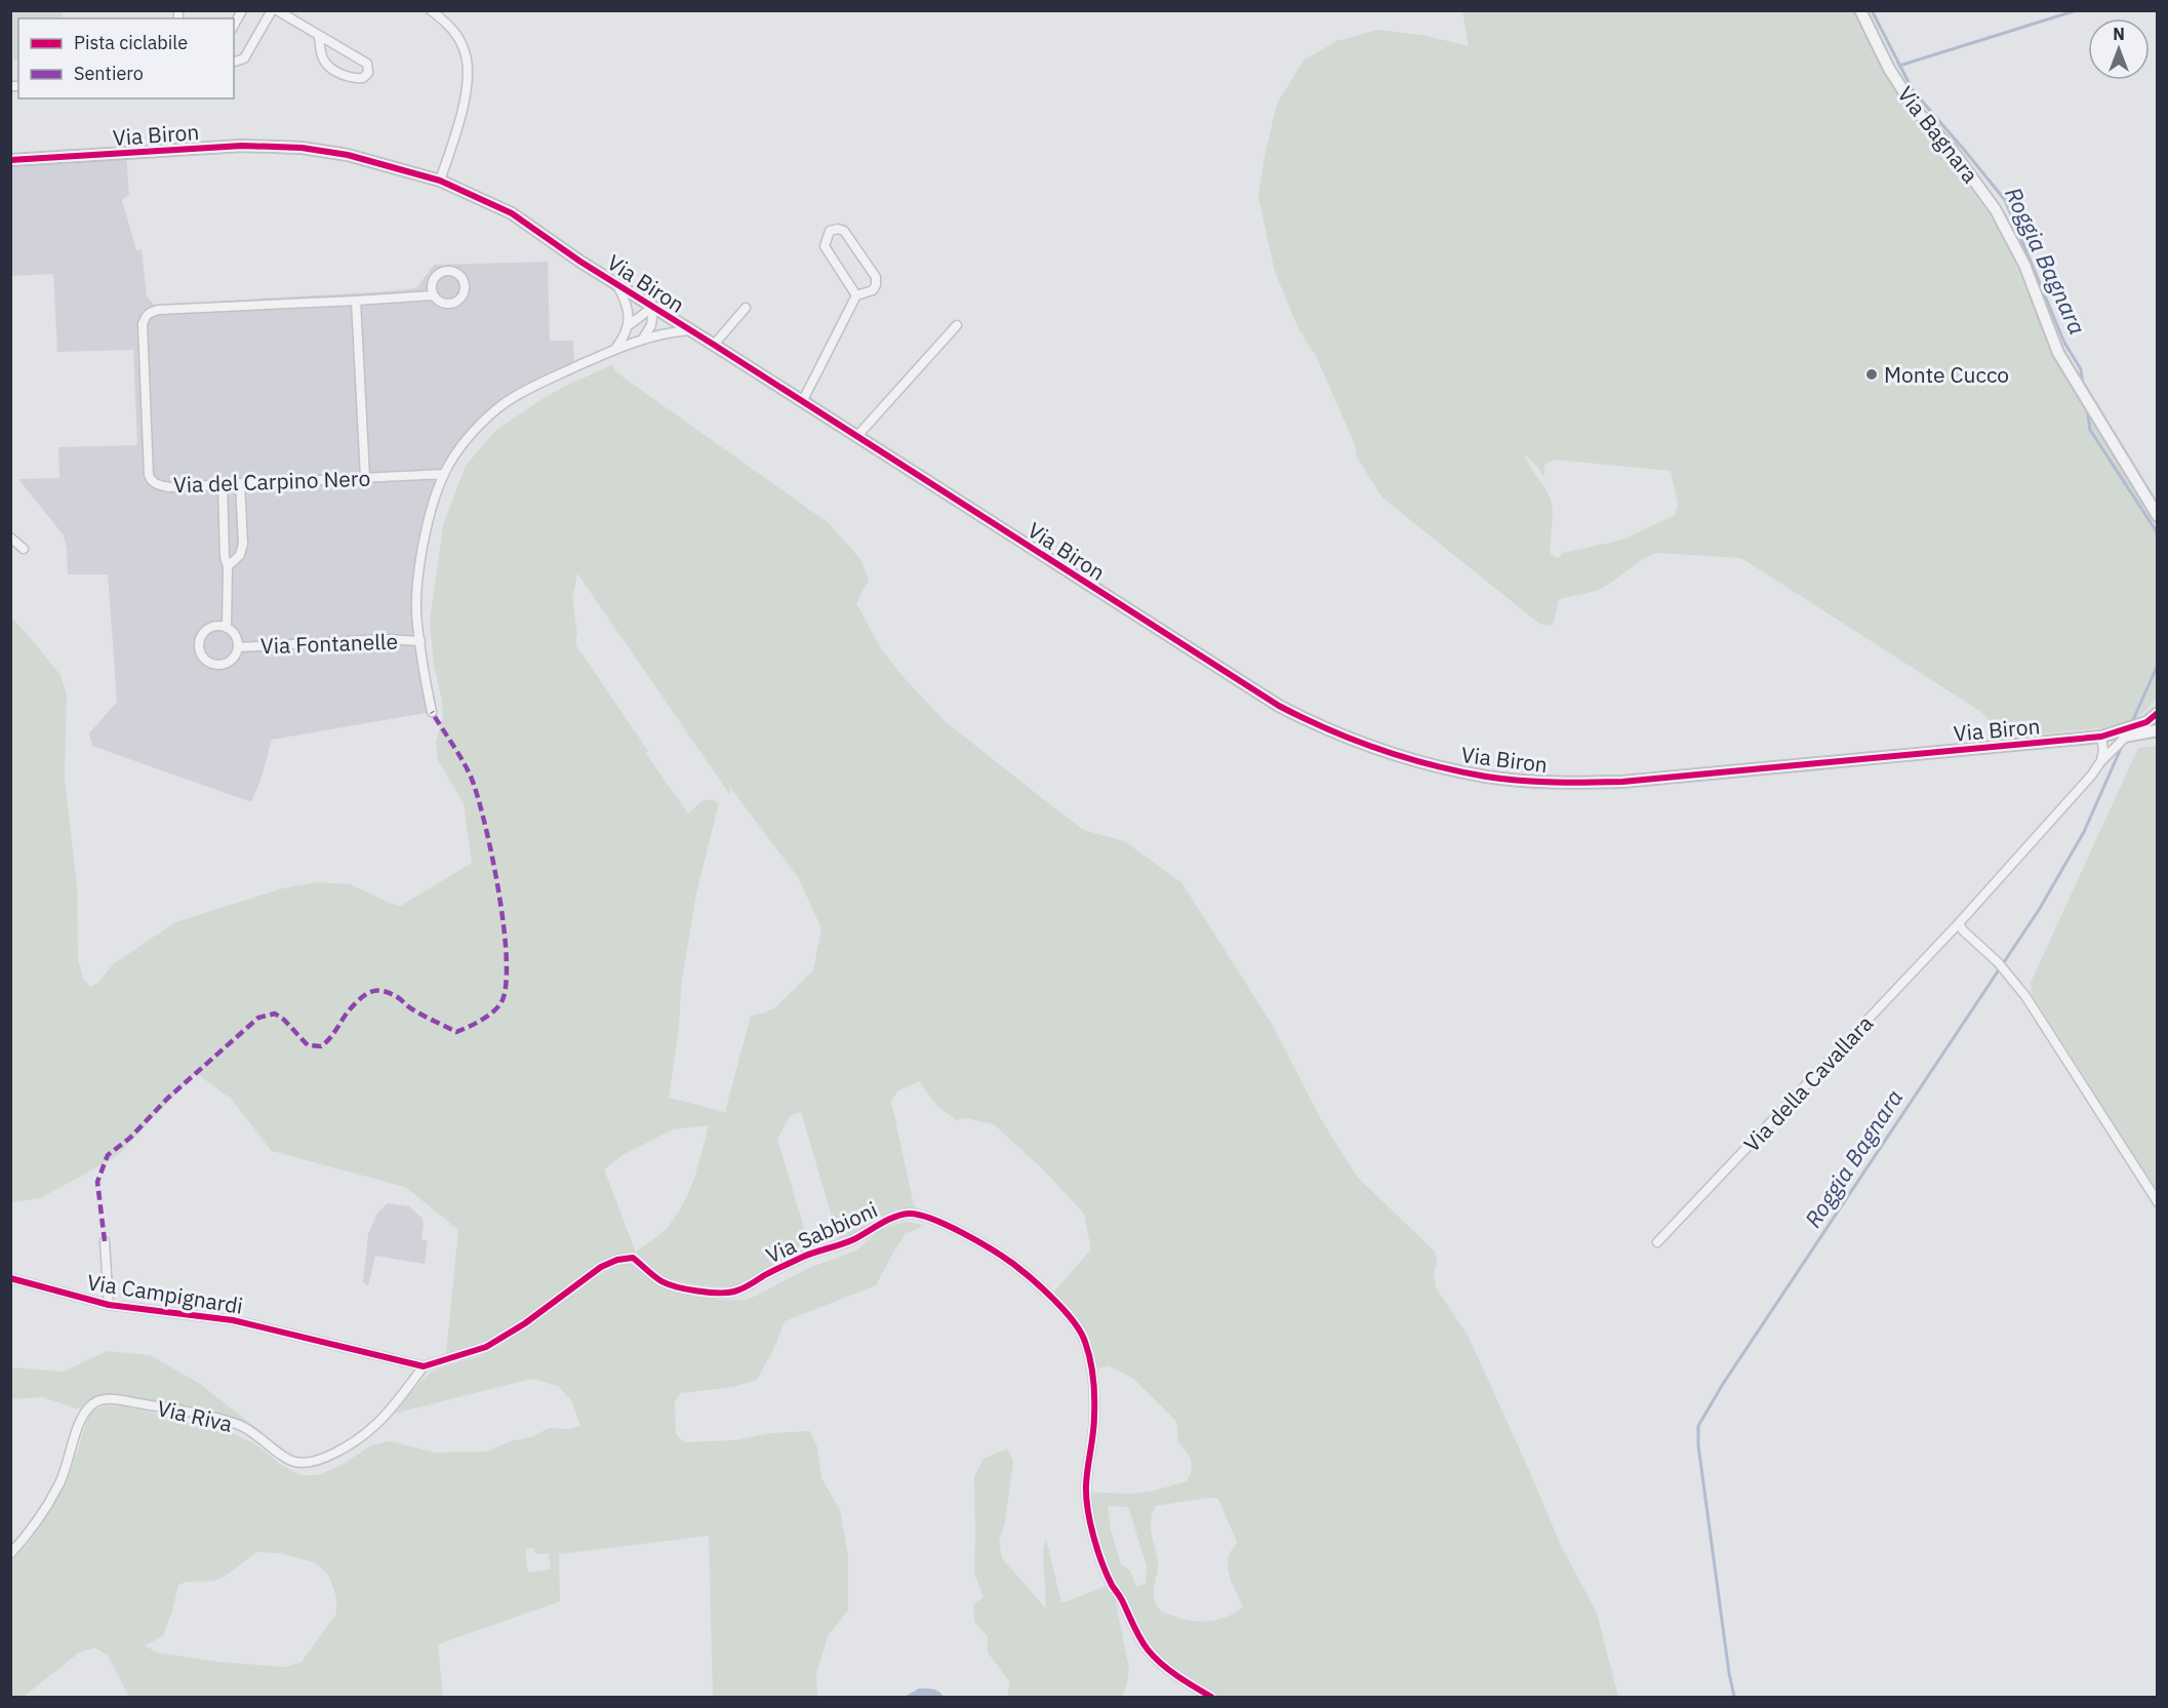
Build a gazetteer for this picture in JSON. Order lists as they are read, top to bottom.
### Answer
{
  "streets": {
    "street": [
      "Via Biron",
      "Via Bagnara",
      "Via del Carpino Nero",
      "Via Fontanelle",
      "Via della Cavallara",
      "Via Sabbioni",
      "Via Campignardi",
      "Via Riva"
    ]
  },
  "crossings": [
    ["Via Biron", "Via della Cavallara"],
    ["Via Sabbioni", "Via Campignardi"],
    ["Via Sabbioni", "Via Riva"],
    ["Via Campignardi", "Via Riva"]
  ],
  "water": ["Roggia Bagnara"],
  "places": ["Monte Cucco"],
  "legend": ["Pista ciclabile", "Sentiero"],
  "north": "top"
}
